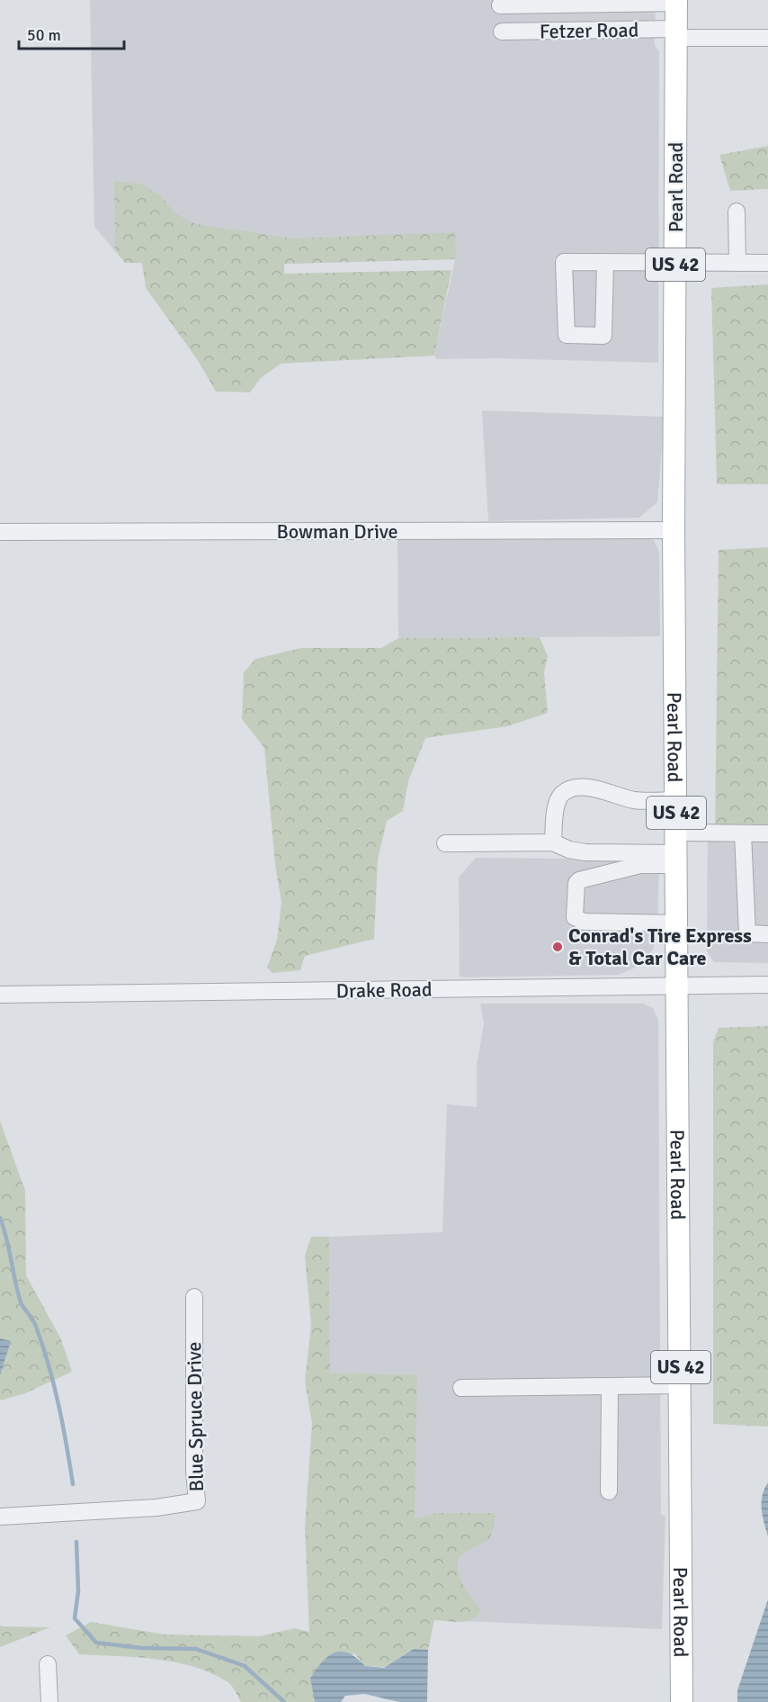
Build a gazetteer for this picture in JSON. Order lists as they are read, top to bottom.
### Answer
{
  "streets": {
    "main road": ["Pearl Road", "US 42"],
    "street": [
      "Fetzer Road",
      "Bowman Drive",
      "Drake Road",
      "Blue Spruce Drive"
    ]
  },
  "crossings": [
    ["Fetzer Road", "Pearl Road"],
    ["Pearl Road", "Bowman Drive"],
    ["Pearl Road", "Drake Road"]
  ],
  "places": ["Conrad's Tire Express & Total Car Care"],
  "scale_bar": "50 m"
}
